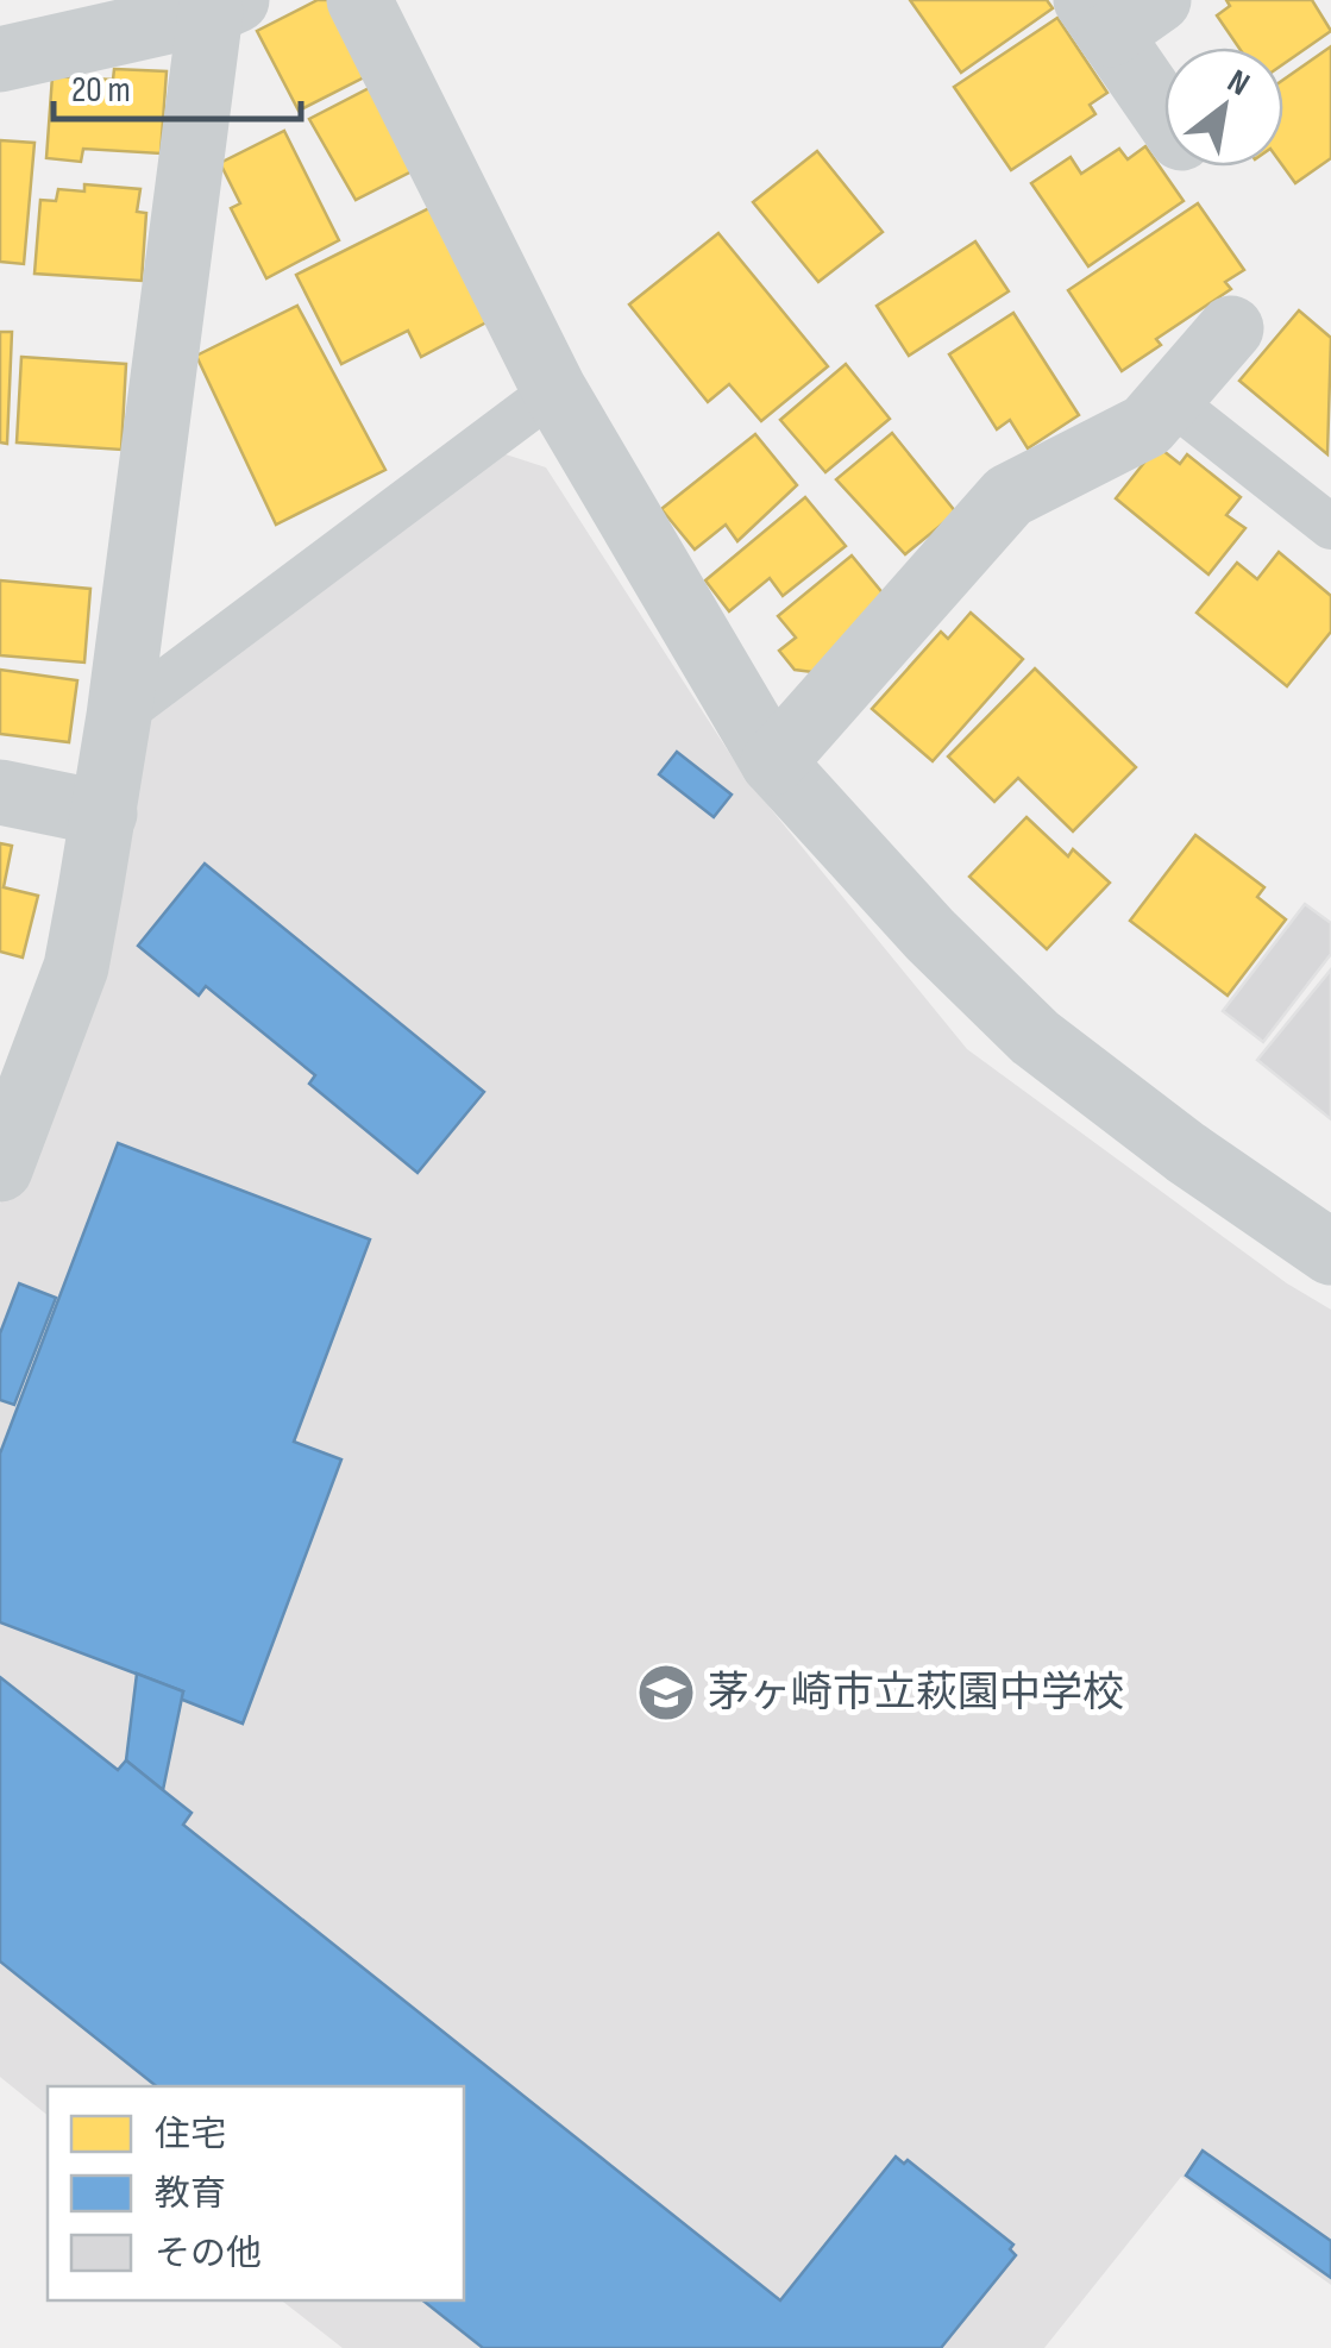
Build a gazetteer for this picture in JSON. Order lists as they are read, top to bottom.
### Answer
{
  "places": {
    "school or university": ["茅ヶ崎市立萩園中学校"]
  },
  "legend": ["住宅", "教育", "その他"],
  "scale_bar": "20 m",
  "north": "top right"
}
